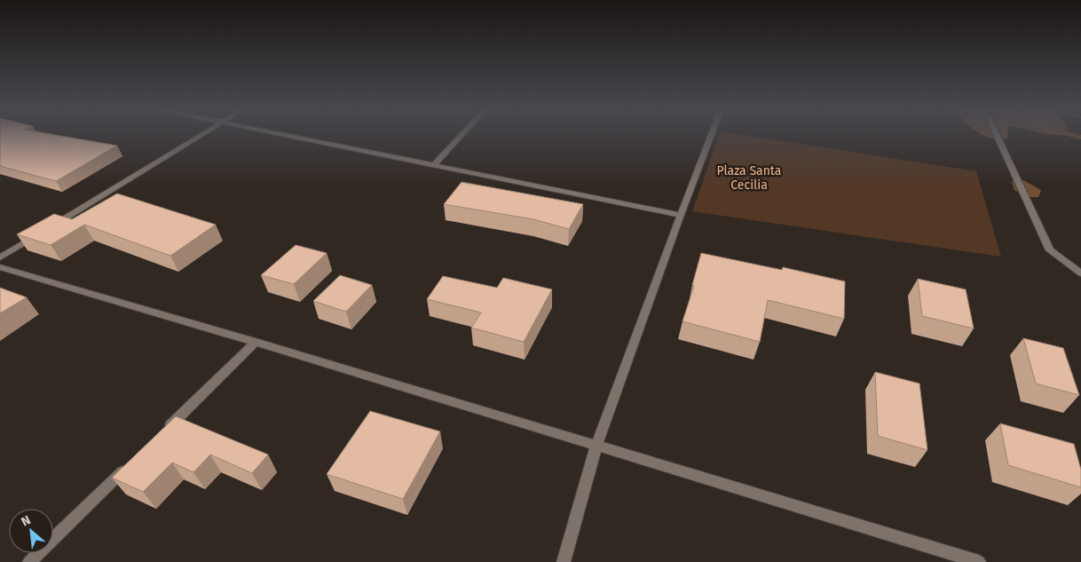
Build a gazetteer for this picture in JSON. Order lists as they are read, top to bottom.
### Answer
{
  "parks": ["Plaza Santa Cecilia"],
  "north": "top left"
}
